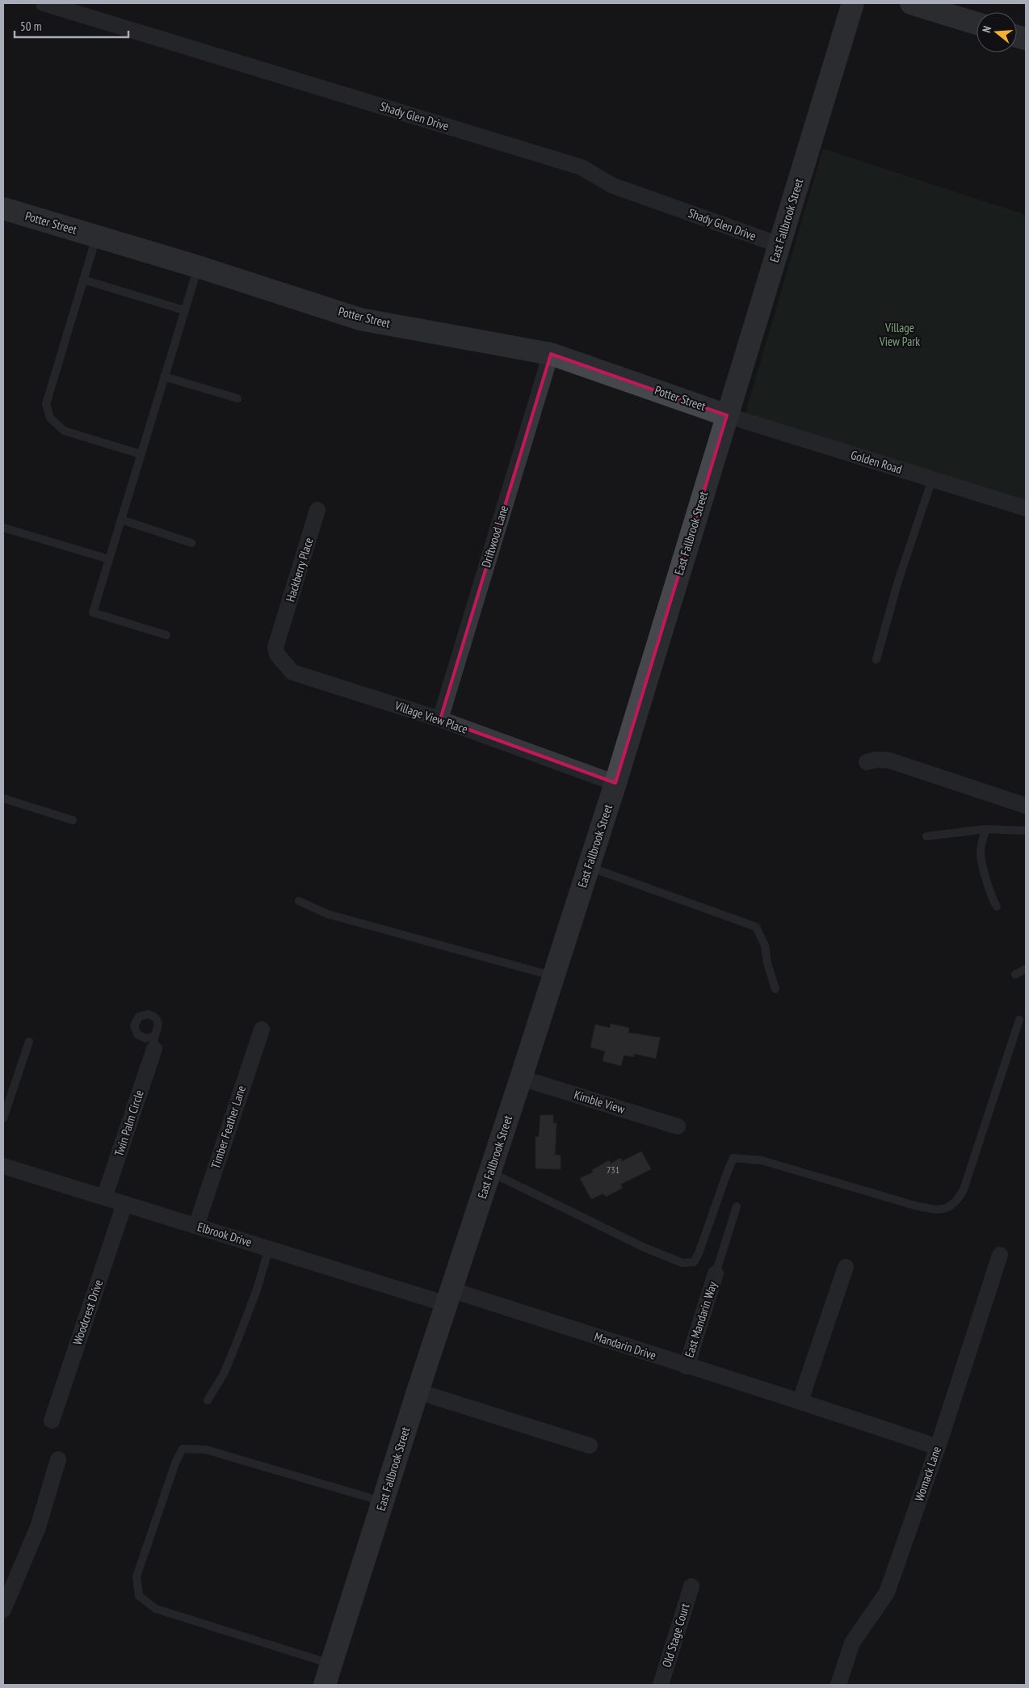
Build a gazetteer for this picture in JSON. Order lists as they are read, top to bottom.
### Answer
{
  "streets": {
    "main road": ["East Fallbrook Street", "Potter Street"],
    "street": [
      "Shady Glen Drive",
      "Golden Road",
      "Driftwood Lane",
      "Hackberry Place",
      "Village View Place",
      "Kimble View",
      "Twin Palm Circle",
      "Timber Feather Lane",
      "Elbrook Drive",
      "Woodcrest Drive",
      "East Mandarin Way",
      "Mandarin Drive",
      "Womack Lane",
      "Old Stage Court"
    ]
  },
  "crossings": [
    ["Shady Glen Drive", "East Fallbrook Street"],
    ["East Fallbrook Street", "Potter Street"],
    ["East Fallbrook Street", "Golden Road"],
    ["East Fallbrook Street", "Village View Place"],
    ["East Fallbrook Street", "Kimble View"],
    ["East Fallbrook Street", "Elbrook Drive"],
    ["East Fallbrook Street", "Mandarin Drive"],
    ["Potter Street", "Golden Road"],
    ["Potter Street", "Driftwood Lane"],
    ["Driftwood Lane", "Village View Place"],
    ["Hackberry Place", "Village View Place"],
    ["Twin Palm Circle", "Elbrook Drive"],
    ["Timber Feather Lane", "Elbrook Drive"],
    ["Elbrook Drive", "Woodcrest Drive"],
    ["Elbrook Drive", "Mandarin Drive"],
    ["East Mandarin Way", "Mandarin Drive"],
    ["Mandarin Drive", "Womack Lane"]
  ],
  "parks": ["Village View Park"],
  "house_numbers": ["731"],
  "scale_bar": "50 m",
  "north": "left"
}
